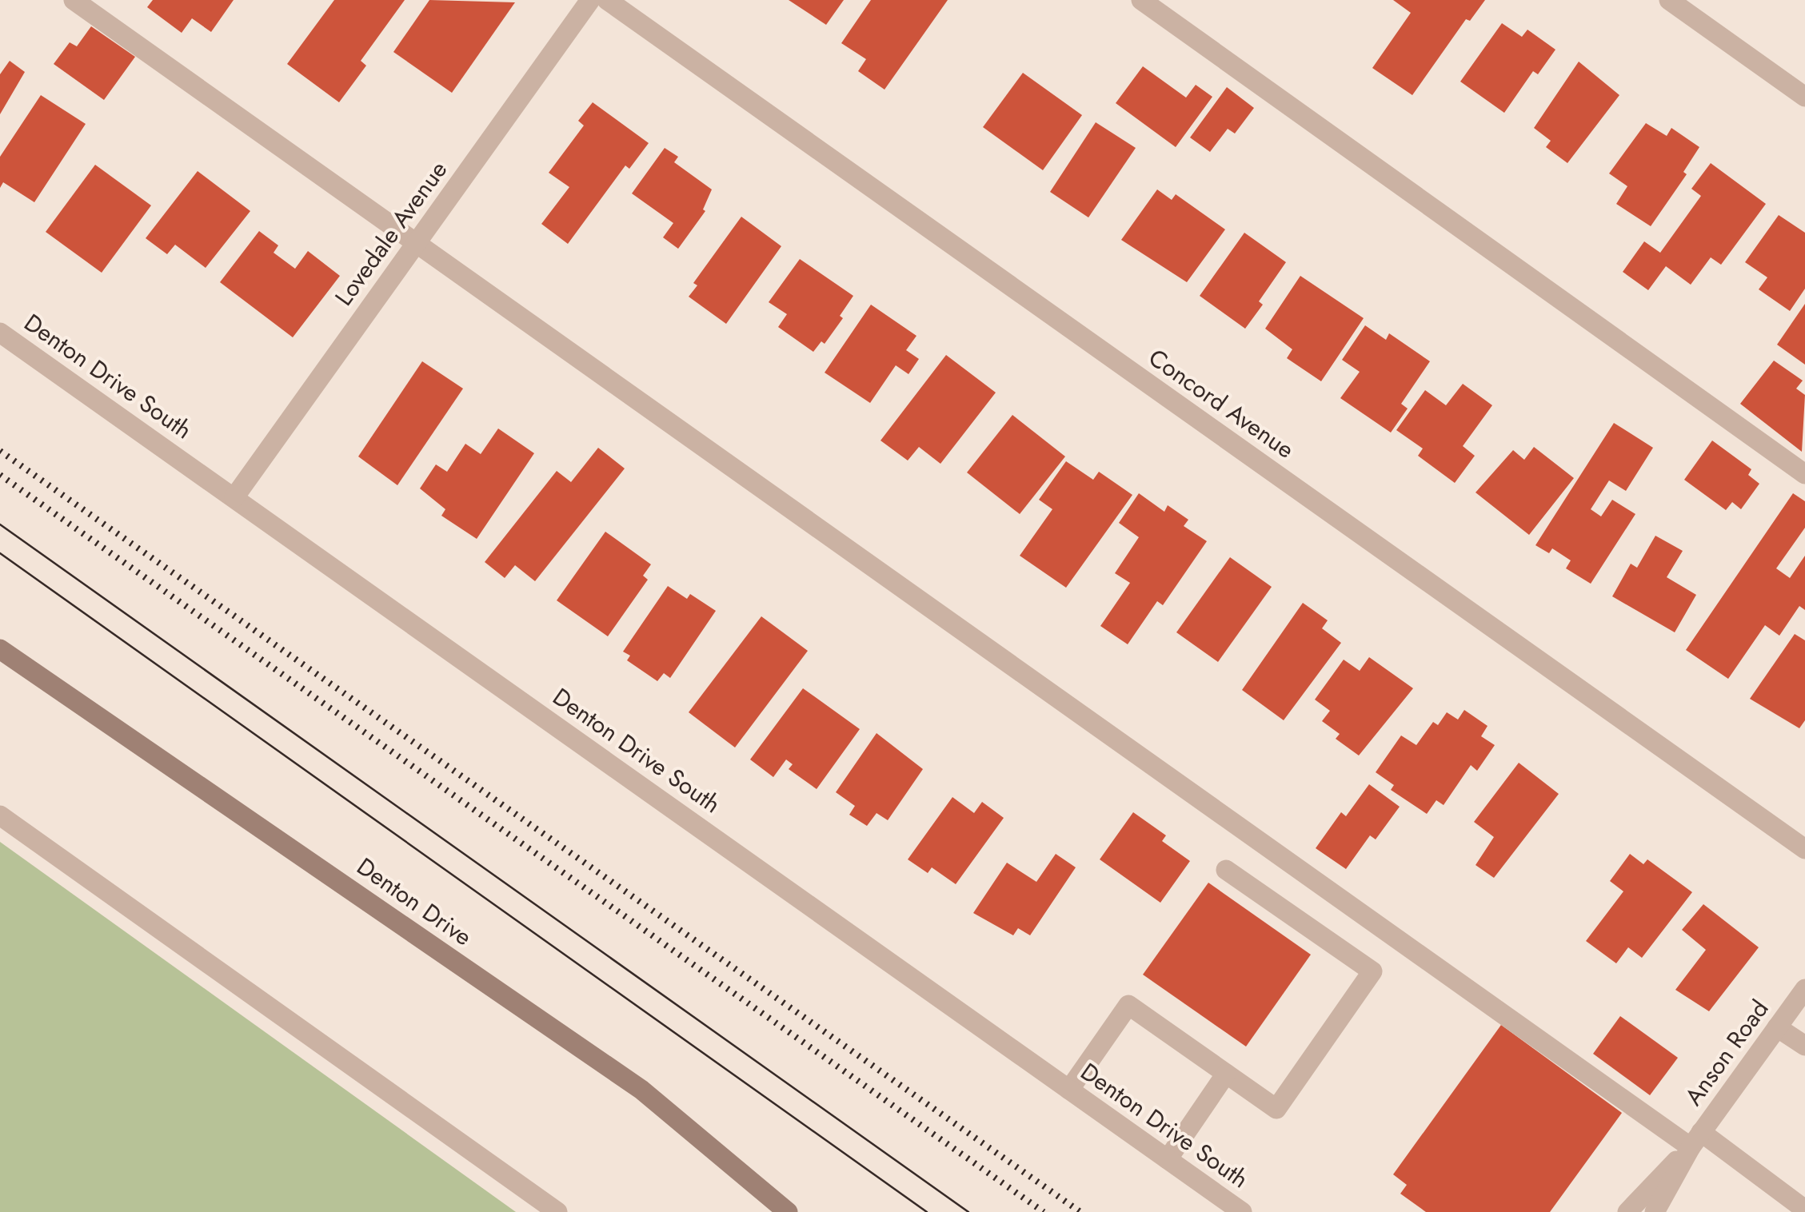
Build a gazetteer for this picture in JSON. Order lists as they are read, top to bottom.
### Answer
{
  "streets": {
    "main road": ["Denton Drive"],
    "street": [
      "Lovedale Avenue",
      "Denton Drive South",
      "Concord Avenue",
      "Anson Road"
    ]
  },
  "crossings": [
    ["Lovedale Avenue", "Denton Drive South"]
  ]
}
